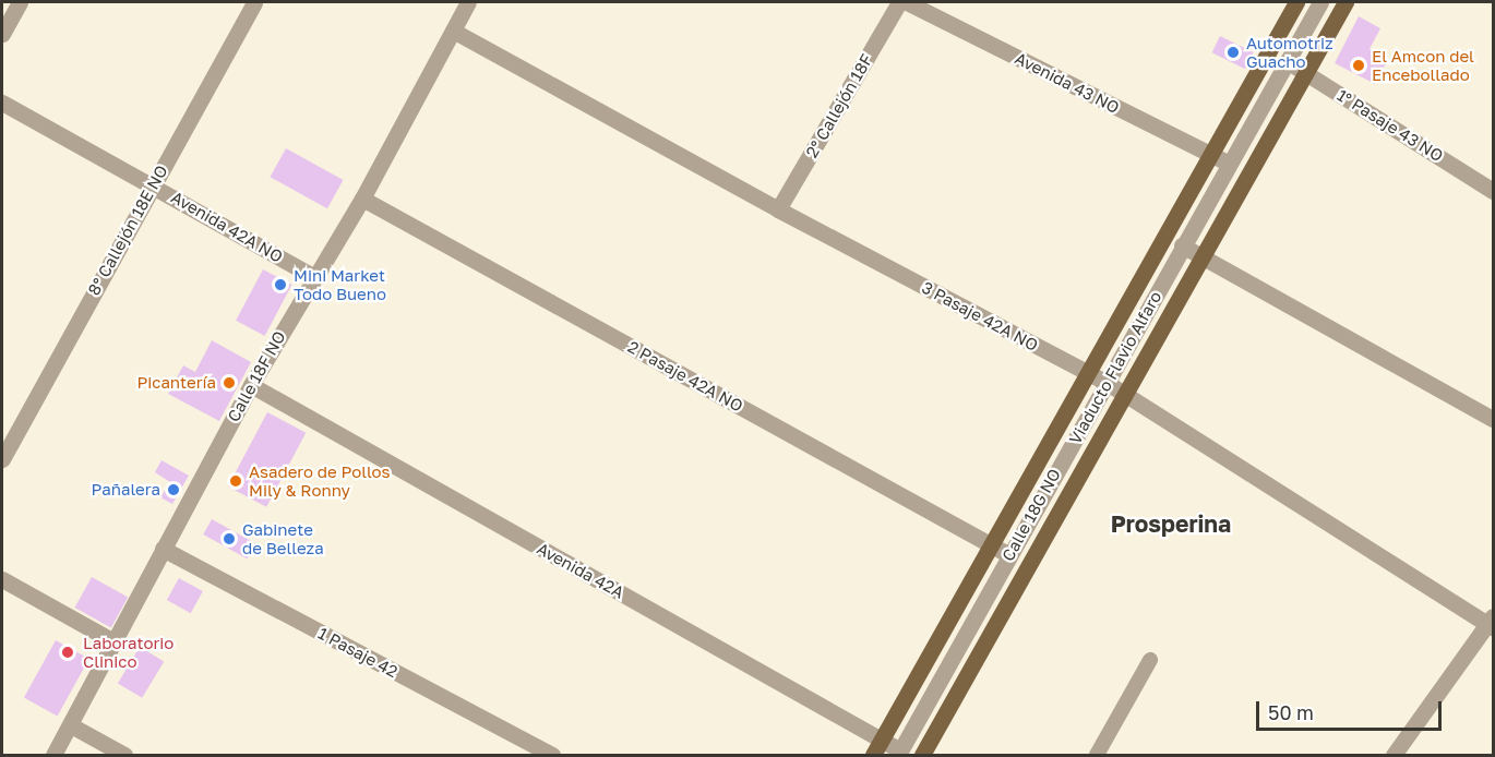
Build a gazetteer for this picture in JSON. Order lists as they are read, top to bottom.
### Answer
{
  "streets": {
    "main road": ["Viaducto Flavio Alfaro"],
    "street": [
      "Avenida 43 NO",
      "2° Callejón 18F",
      "1° Pasaje 43 NO",
      "Avenida 42A NO",
      "8° Callejón 18E NO",
      "3 Pasaje 42A NO",
      "Calle 18F NO",
      "2 Pasaje 42A NO",
      "Calle 18G NO",
      "Avenida 42A",
      "1 Pasaje 42"
    ]
  },
  "crossings": [
    ["Avenida 43 NO", "Calle 18G NO"],
    ["2° Callejón 18F", "3 Pasaje 42A NO"],
    ["1° Pasaje 43 NO", "Calle 18G NO"],
    ["Avenida 42A NO", "8° Callejón 18E NO"],
    ["Avenida 42A NO", "Calle 18F NO"],
    ["3 Pasaje 42A NO", "Calle 18F NO"],
    ["3 Pasaje 42A NO", "Calle 18G NO"],
    ["Calle 18F NO", "2 Pasaje 42A NO"],
    ["Calle 18F NO", "Avenida 42A"],
    ["Calle 18F NO", "1 Pasaje 42"],
    ["2 Pasaje 42A NO", "Calle 18G NO"],
    ["Calle 18G NO", "Avenida 42A"]
  ],
  "districts": ["Prosperina"],
  "places": [
    "Automotriz Guacho",
    "El Amcon del Encebollado",
    "Mini Market Todo Bueno",
    "Picantería",
    "Asadero de Pollos Mily & Ronny",
    "Pañalera",
    "Gabinete de Belleza",
    "Laboratorio Clinico"
  ],
  "scale_bar": "50 m"
}
